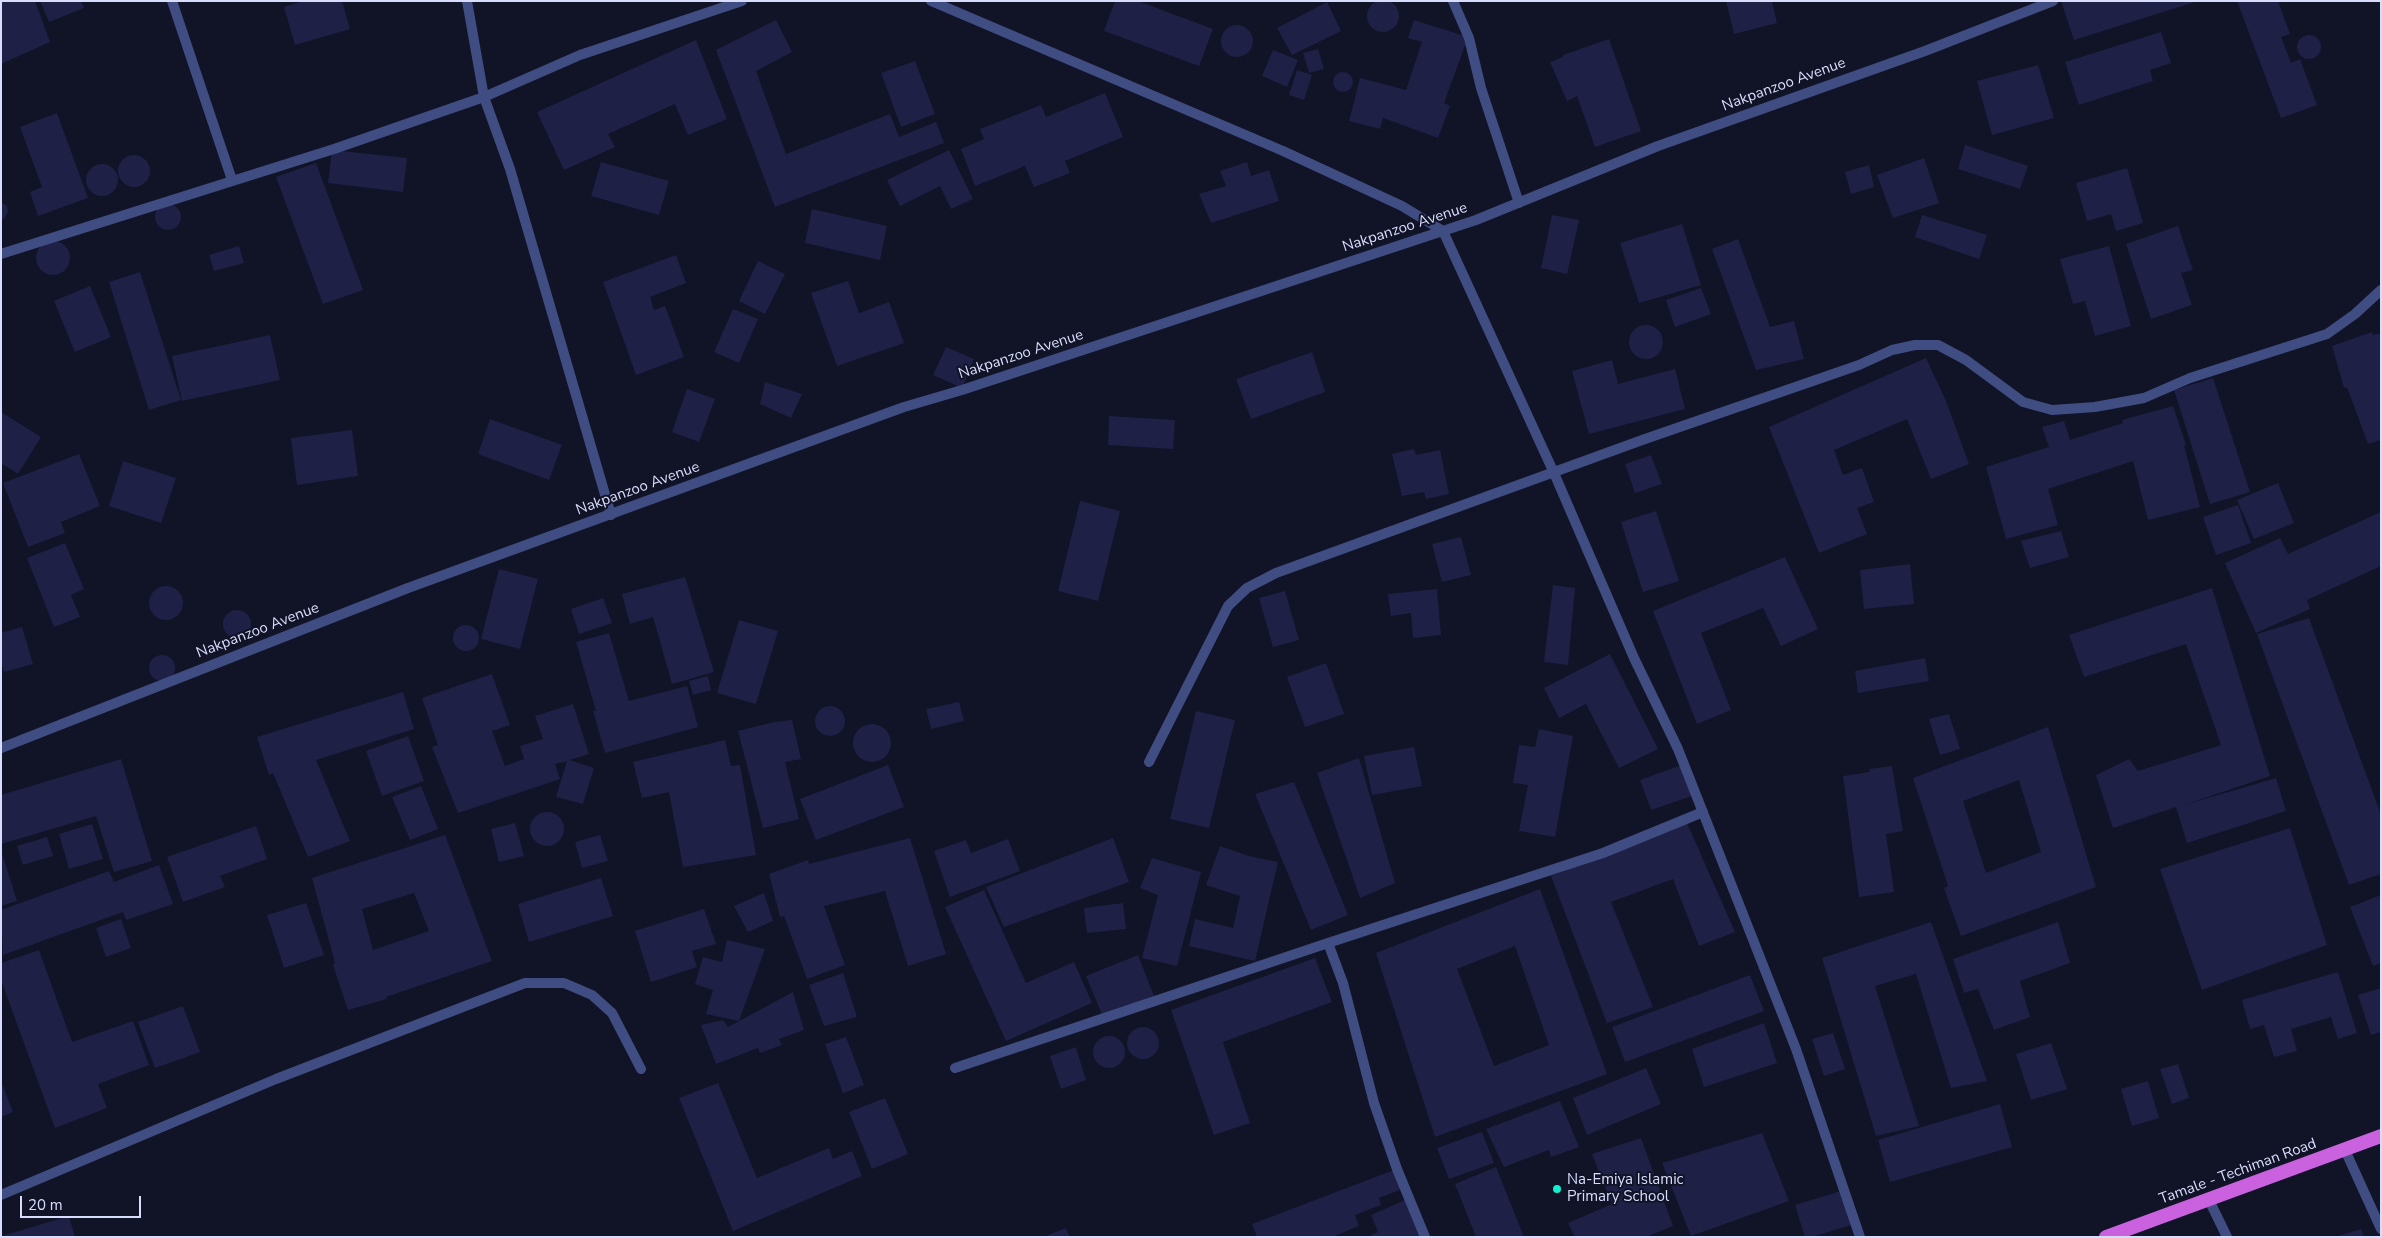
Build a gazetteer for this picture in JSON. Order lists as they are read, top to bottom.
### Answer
{
  "streets": {
    "highway": ["Tamale - Techiman Road"],
    "street": ["Nakpanzoo Avenue"]
  },
  "places": ["Na-Emiya Islamic Primary School"],
  "scale_bar": "20 m"
}
